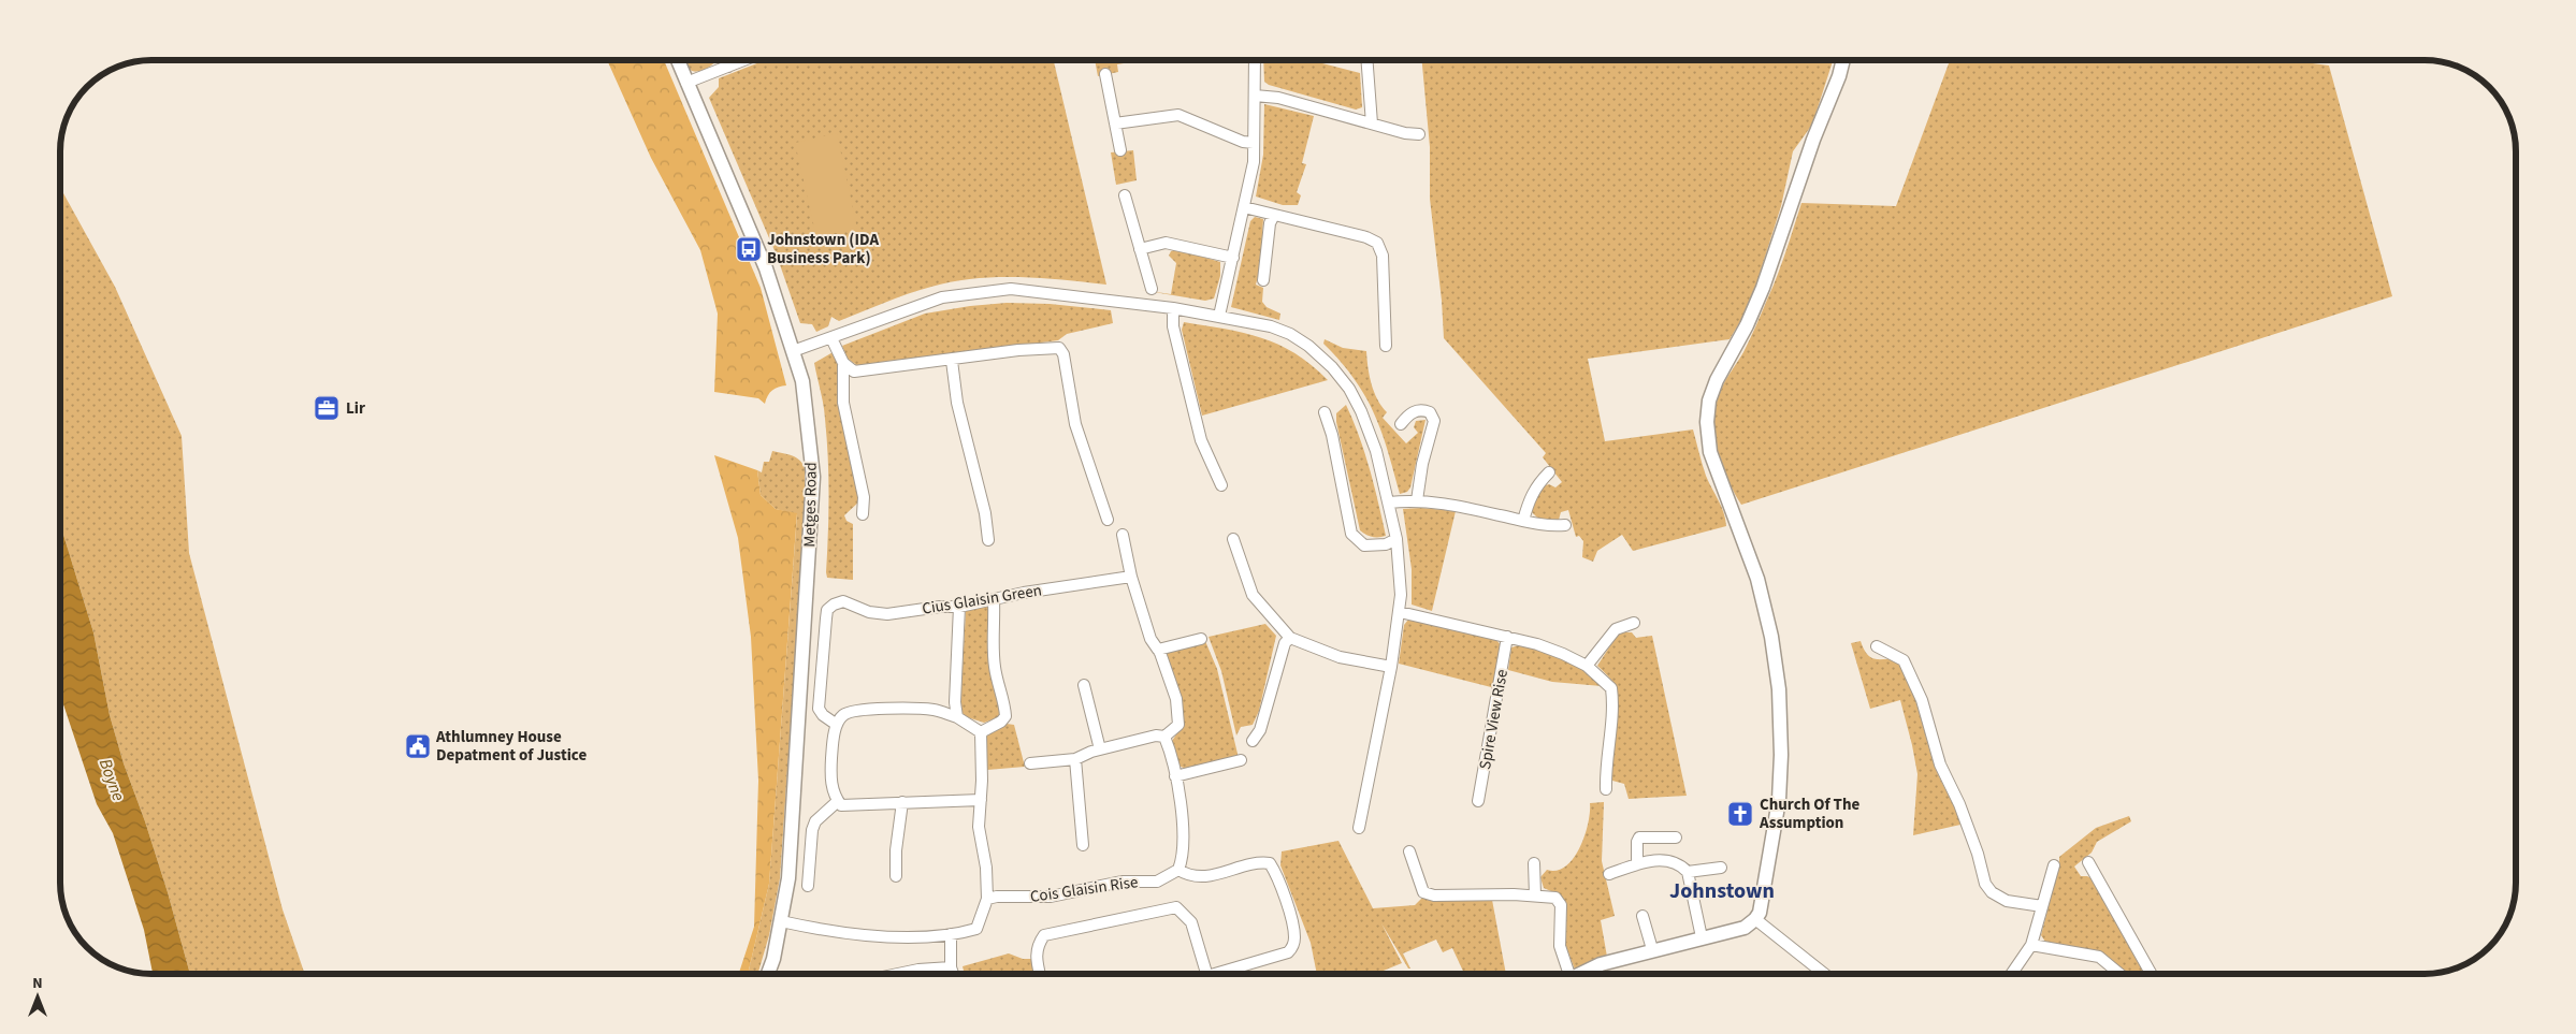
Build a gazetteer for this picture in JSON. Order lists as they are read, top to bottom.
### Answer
{
  "streets": {
    "street": [
      "Metges Road",
      "Cius Glaisin Green",
      "Spire View Rise",
      "Cois Glaisin Rise"
    ]
  },
  "districts": ["Johnstown"],
  "water": ["Boyne"],
  "places": {
    "bus stop": ["Johnstown (IDA Business Park)"],
    "office": ["Lir"],
    "public building": ["Athlumney House Depatment of Justice"],
    "church": ["Church Of The Assumption"]
  },
  "north": "top"
}
